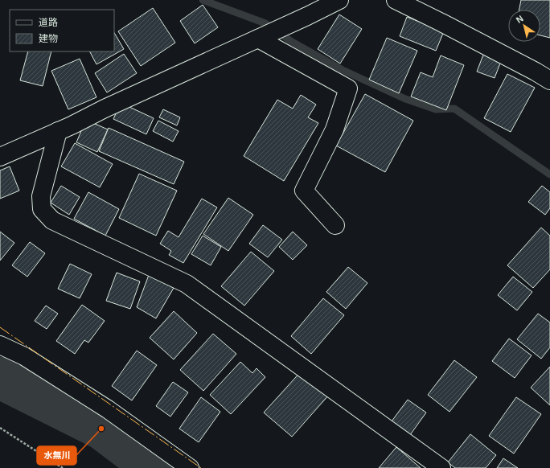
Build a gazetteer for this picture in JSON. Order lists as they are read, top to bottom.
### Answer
{
  "places": ["水無川"],
  "legend": ["道路", "建物"],
  "north": "top left"
}
